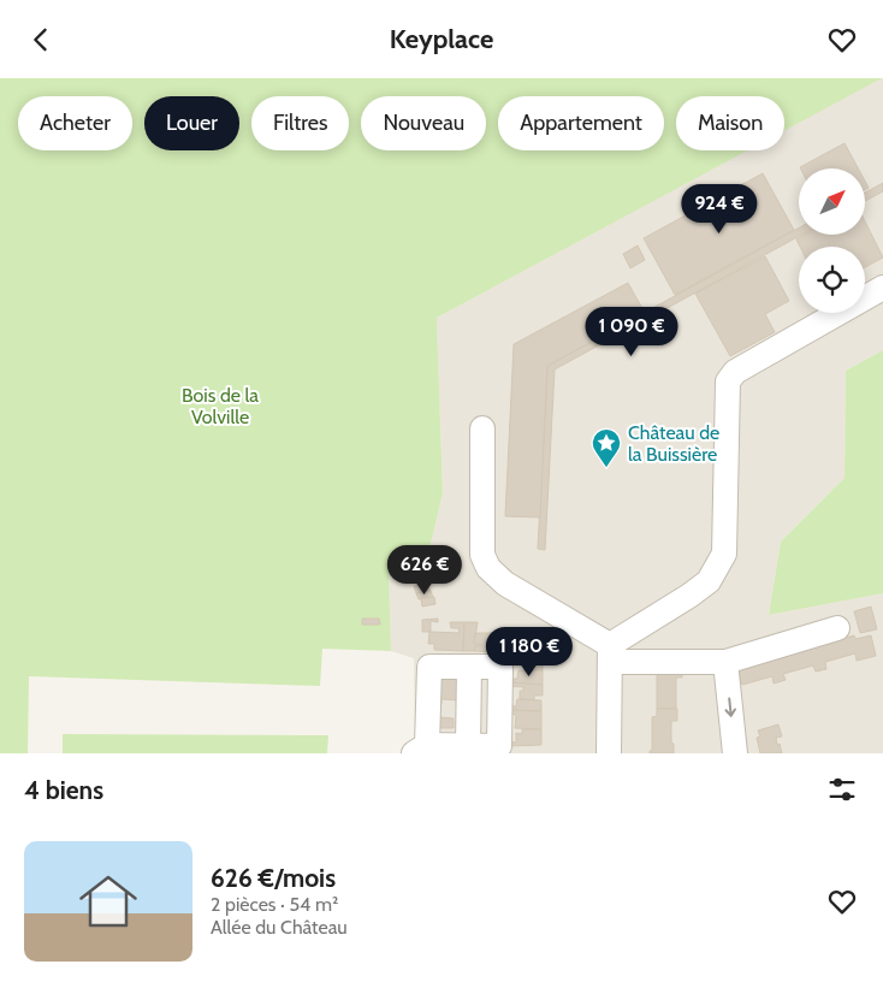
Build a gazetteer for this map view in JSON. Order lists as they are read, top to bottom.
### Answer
{
  "parks": ["Bois de la Volville"],
  "places": {
    "place": ["Château de la Buissière"]
  },
  "north": "top right",
  "page": {
    "header": "Keyplace",
    "chip": [
      "Acheter",
      "Louer",
      "Filtres",
      "Nouveau",
      "Appartement",
      "Maison"
    ],
    "price": [
      "924 €",
      "1 090 €",
      "626 €",
      "1 180 €"
    ],
    "heading": "4 biens",
    "list": [
      {
        "name": "626 €/mois",
        "note": "2 pièces · 54 m² · Allée du Château"
      }
    ]
  }
}
